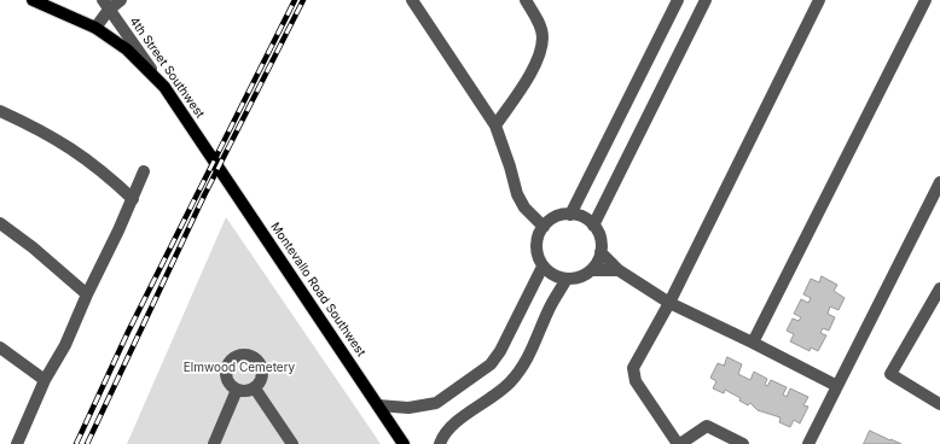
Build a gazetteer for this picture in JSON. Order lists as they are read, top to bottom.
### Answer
{
  "streets": {
    "main road": ["4th Street Southwest", "Montevallo Road Southwest"]
  },
  "crossings": [
    ["4th Street Southwest", "Montevallo Road Southwest"]
  ],
  "parks": ["Elmwood Cemetery"]
}
